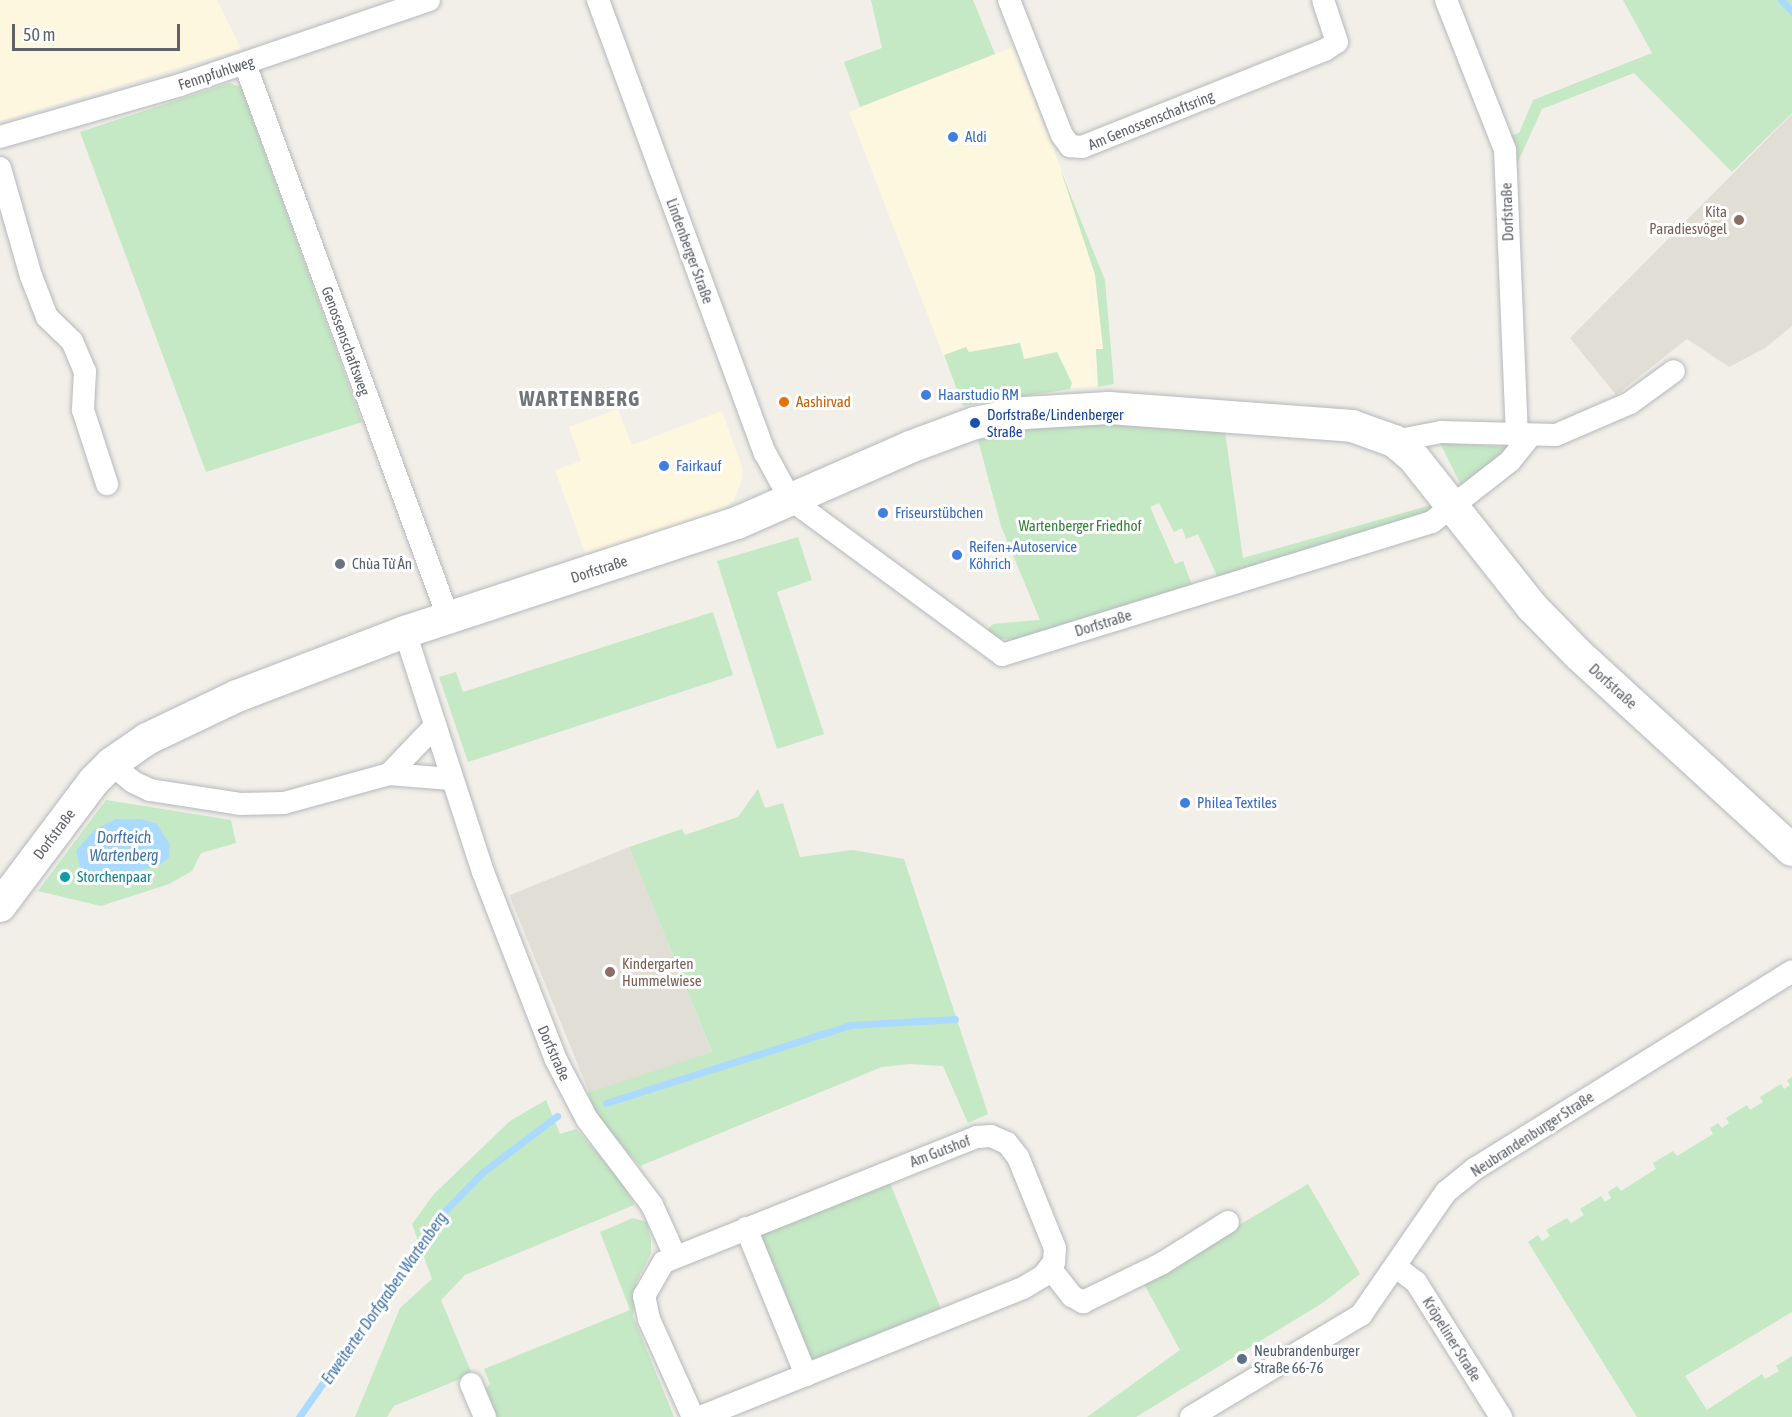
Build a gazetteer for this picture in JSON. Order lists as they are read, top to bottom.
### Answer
{
  "streets": {
    "main road": ["Dorfstraße"],
    "street": [
      "Fennpfuhlweg",
      "Am Genossenschaftsring",
      "Lindenberger Straße",
      "Genossenschaftsweg",
      "Neubrandenburger Straße",
      "Am Gutshof",
      "Kröpeliner Straße"
    ]
  },
  "crossings": [
    ["Fennpfuhlweg", "Genossenschaftsweg"],
    ["Dorfstraße", "Lindenberger Straße"],
    ["Dorfstraße", "Genossenschaftsweg"],
    ["Dorfstraße", "Am Gutshof"],
    ["Neubrandenburger Straße", "Kröpeliner Straße"]
  ],
  "districts": ["WARTENBERG"],
  "water": ["Dorfteich Wartenberg", "Erweiterter Dorfgraben Wartenberg"],
  "parks": ["Wartenberger Friedhof"],
  "places": [
    "Aldi",
    "Kita Paradiesvögel",
    "Haarstudio RM",
    "Aashirvad",
    "Dorfstraße/Lindenberger Straße",
    "Fairkauf",
    "Friseurstübchen",
    "Reifen+Autoservice Köhrich",
    "Chùa Từ Ân",
    "Philea Textiles",
    "Storchenpaar",
    "Kindergarten Hummelwiese",
    "Neubrandenburger Straße 66-76"
  ],
  "scale_bar": "50 m"
}
